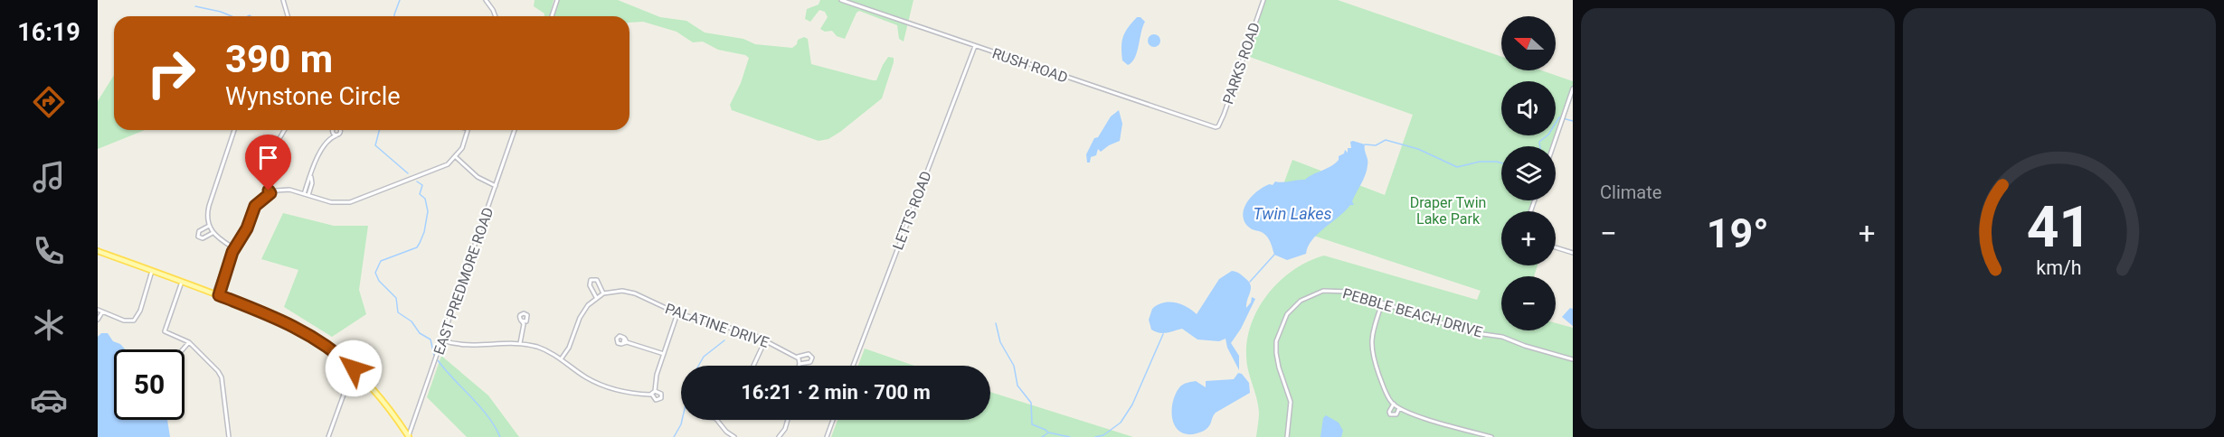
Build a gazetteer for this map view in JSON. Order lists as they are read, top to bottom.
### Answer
{
  "streets": {
    "street": [
      "PARKS ROAD",
      "RUSH ROAD",
      "LETTS ROAD",
      "EAST PREDMORE ROAD",
      "PEBBLE BEACH DRIVE",
      "PALATINE DRIVE"
    ]
  },
  "crossings": [
    ["PARKS ROAD", "RUSH ROAD"],
    ["RUSH ROAD", "LETTS ROAD"]
  ],
  "water": ["Twin Lakes"],
  "parks": ["Draper Twin Lake Park"],
  "north": "left",
  "page": {
    "tabs": "16:19",
    "tile": "Climate",
    "map_buttons": ["+", "−"],
    "turn": ["390 m", "Wynstone Circle"],
    "heat": ["−", "19°", "+"],
    "limit": "50",
    "trip": "16:21 · 2 min · 700 m",
    "gauge": ["41", "km/h"]
  }
}
